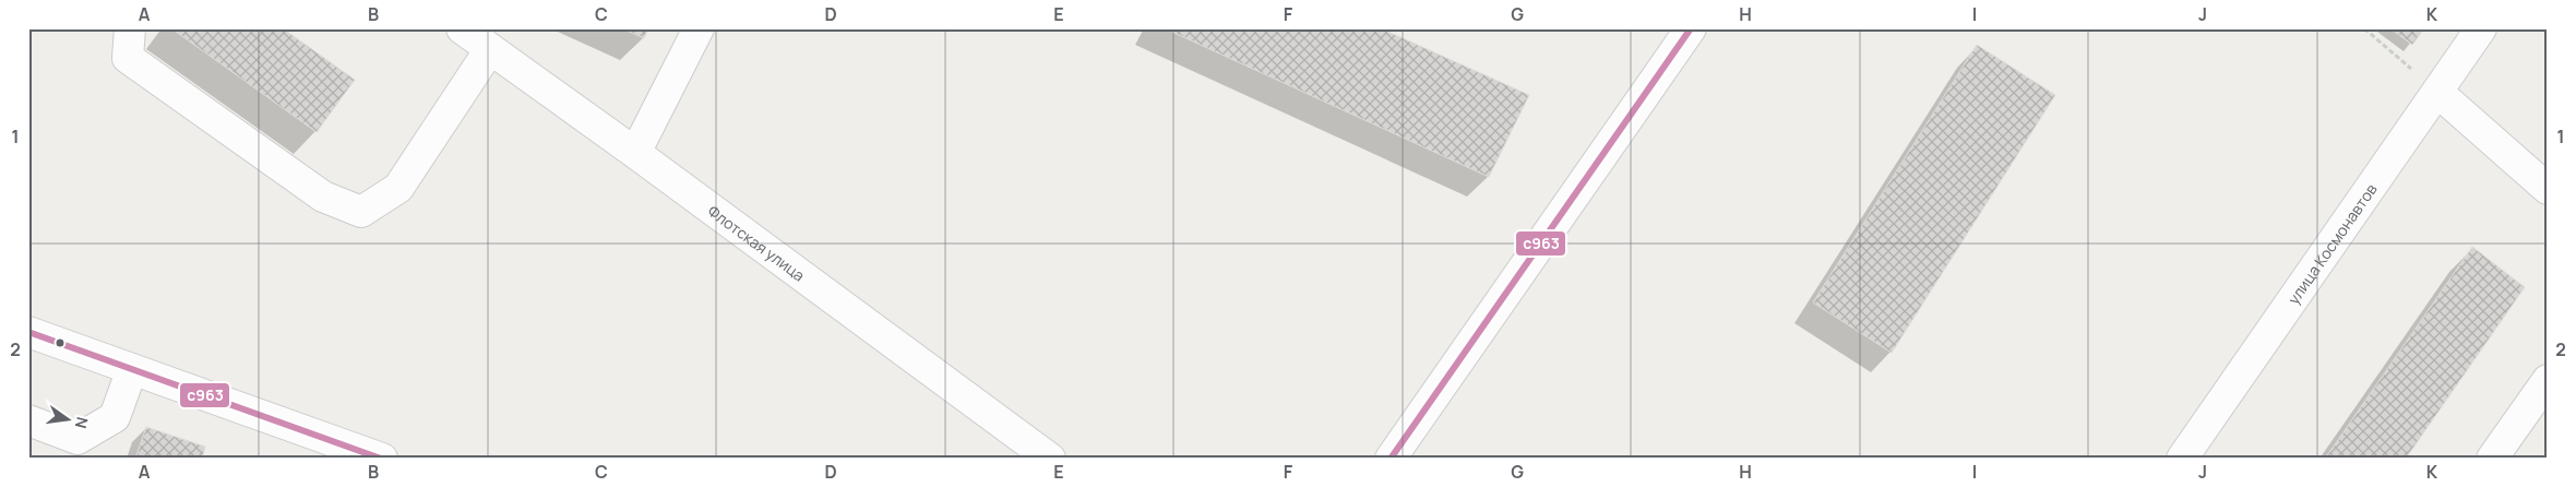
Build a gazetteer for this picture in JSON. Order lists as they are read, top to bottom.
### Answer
{
  "streets": {
    "street": ["Флотская улица", "улица Космонавтов"]
  },
  "lines": ["transit line с963"],
  "north": "right",
  "grid": {
    "columns": [
      "A",
      "B",
      "C",
      "D",
      "E",
      "F",
      "G",
      "H",
      "I",
      "J",
      "K"
    ],
    "rows": ["1", "2"]
  }
}
